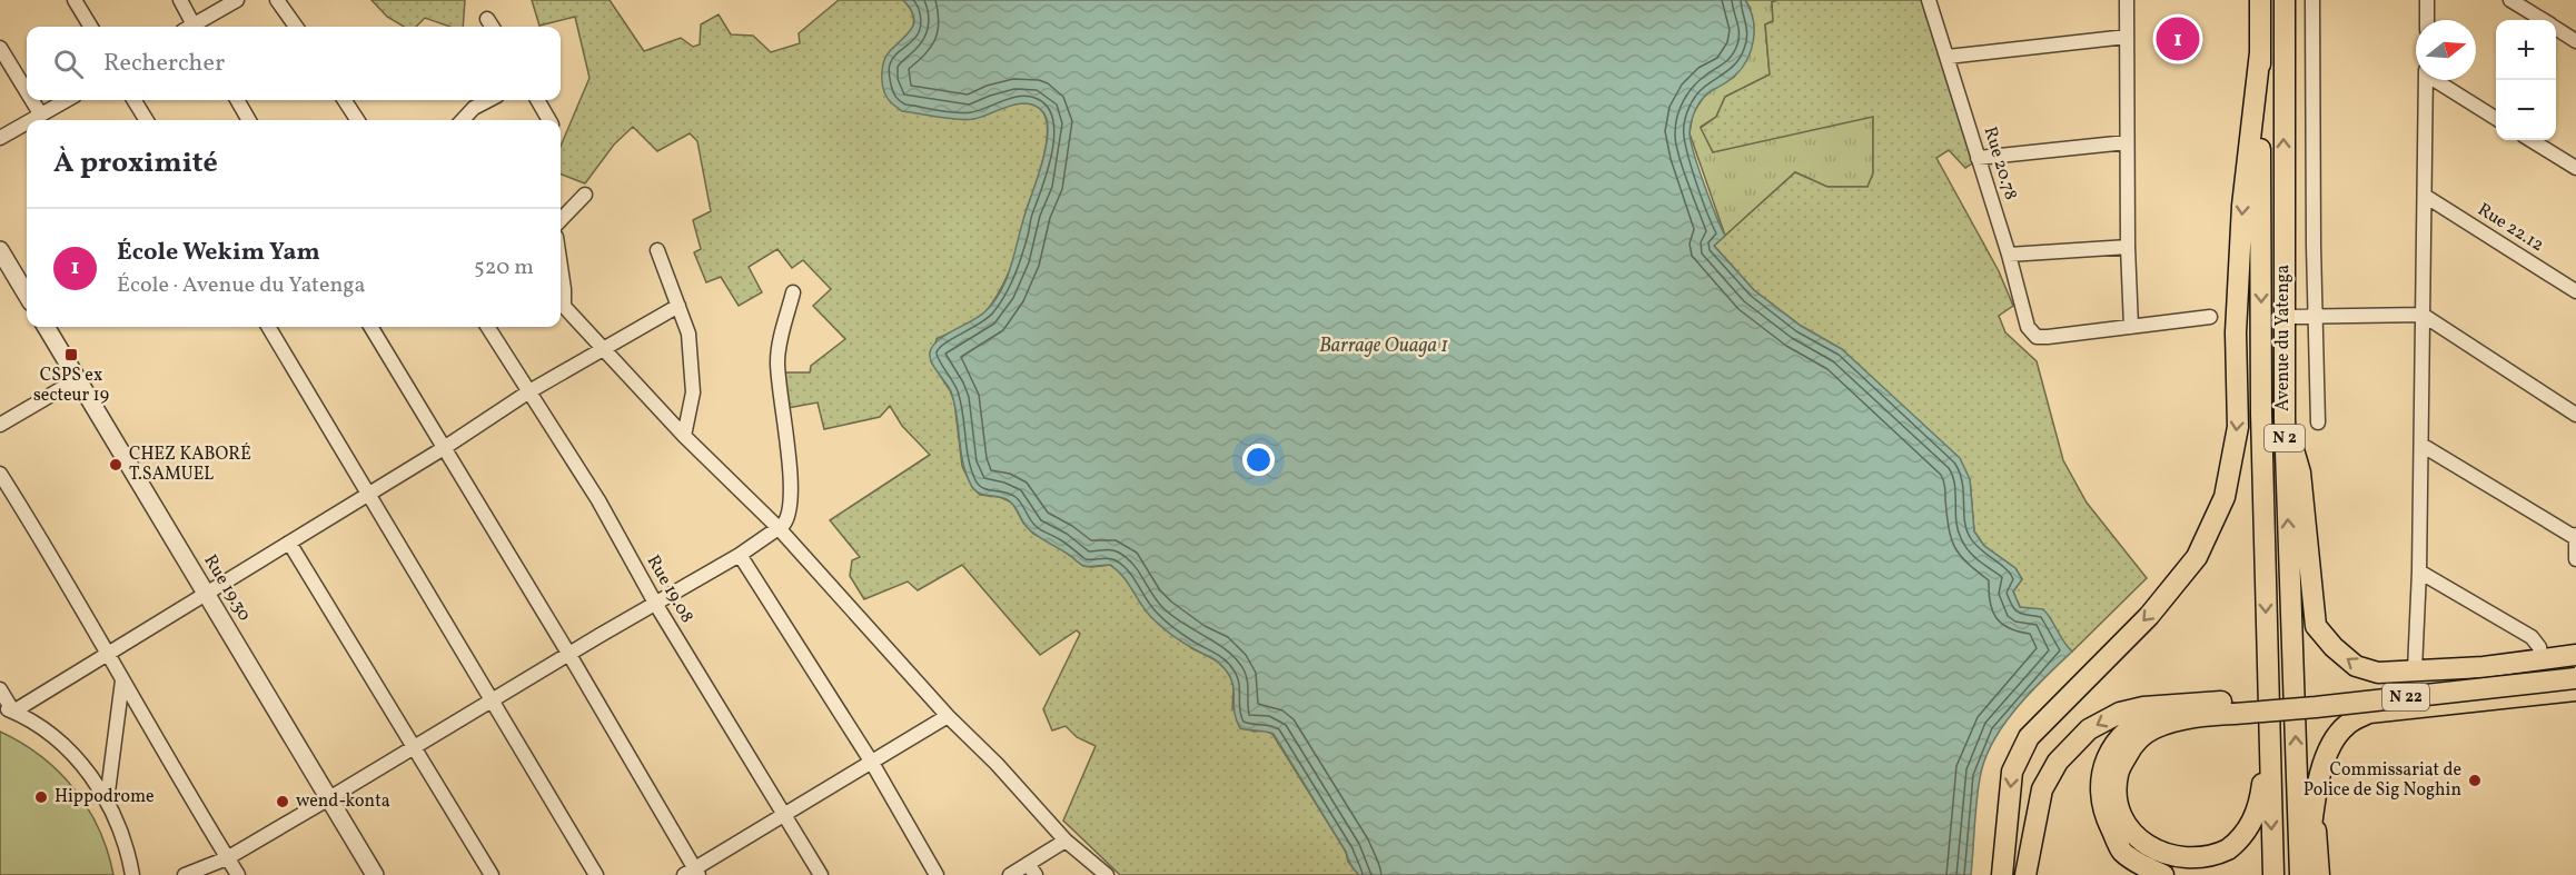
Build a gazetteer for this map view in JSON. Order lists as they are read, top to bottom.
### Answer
{
  "streets": {
    "main road": ["Avenue du Yatenga", "N 2", "N 22"],
    "street": [
      "Rue 20.78",
      "Rue 22.12",
      "Rue 19.30",
      "Rue 19.08"
    ]
  },
  "water": ["Barrage Ouaga 1"],
  "places": {
    "transit": ["CSPS ex secteur 19"],
    "other": [
      "CHEZ KABORÉ T.SAMUEL",
      "Commissariat de Police de Sig Noghin",
      "Hippodrome",
      "wend-konta"
    ]
  },
  "north": "right",
  "page": {
    "pins": "1",
    "map_buttons": ["+", "−"],
    "search": "Rechercher",
    "heading": "À proximité",
    "list": [
      {
        "mark": "1",
        "name": "École Wekim Yam",
        "note": "École · Avenue du Yatenga",
        "value": "520 m"
      }
    ]
  }
}
